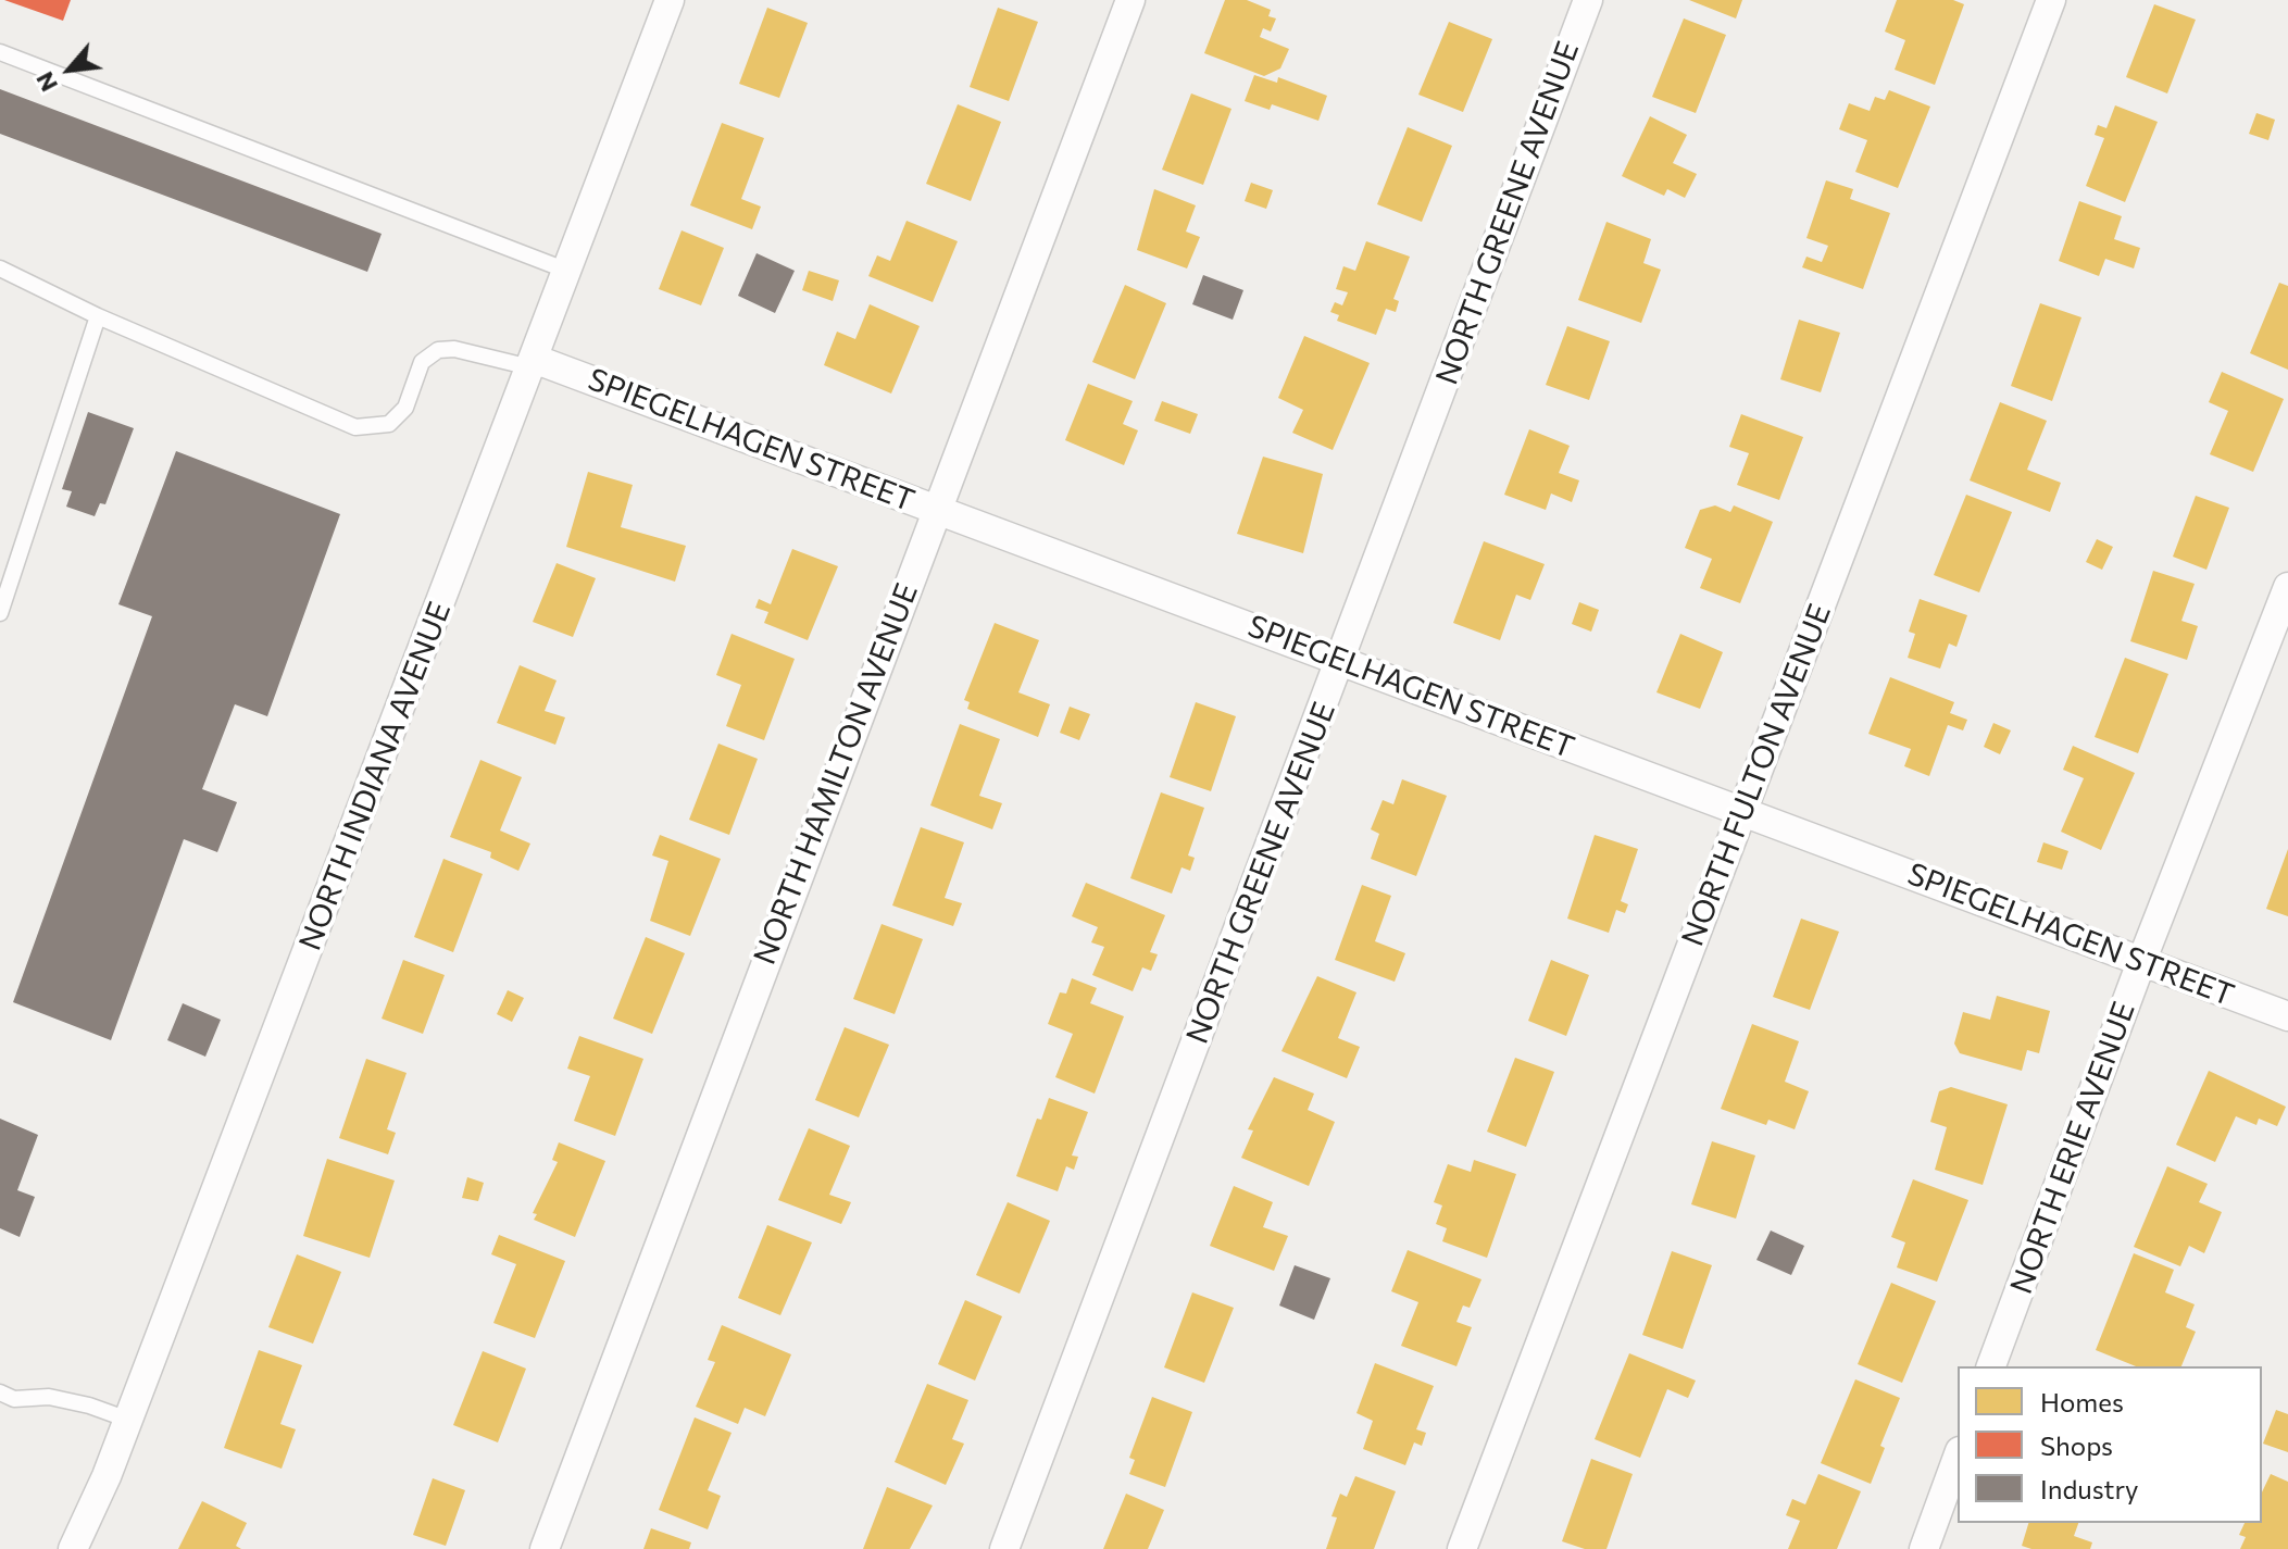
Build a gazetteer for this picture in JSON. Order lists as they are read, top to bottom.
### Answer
{
  "streets": {
    "street": [
      "NORTH GREENE AVENUE",
      "SPIEGELHAGEN STREET",
      "NORTH HAMILTON AVENUE",
      "NORTH FULTON AVENUE",
      "NORTH INDIANA AVENUE",
      "NORTH ERIE AVENUE"
    ]
  },
  "crossings": [
    ["NORTH GREENE AVENUE", "SPIEGELHAGEN STREET"],
    ["SPIEGELHAGEN STREET", "NORTH HAMILTON AVENUE"],
    ["SPIEGELHAGEN STREET", "NORTH FULTON AVENUE"],
    ["SPIEGELHAGEN STREET", "NORTH INDIANA AVENUE"],
    ["SPIEGELHAGEN STREET", "NORTH ERIE AVENUE"]
  ],
  "legend": ["Homes", "Shops", "Industry"],
  "north": "bottom left"
}
